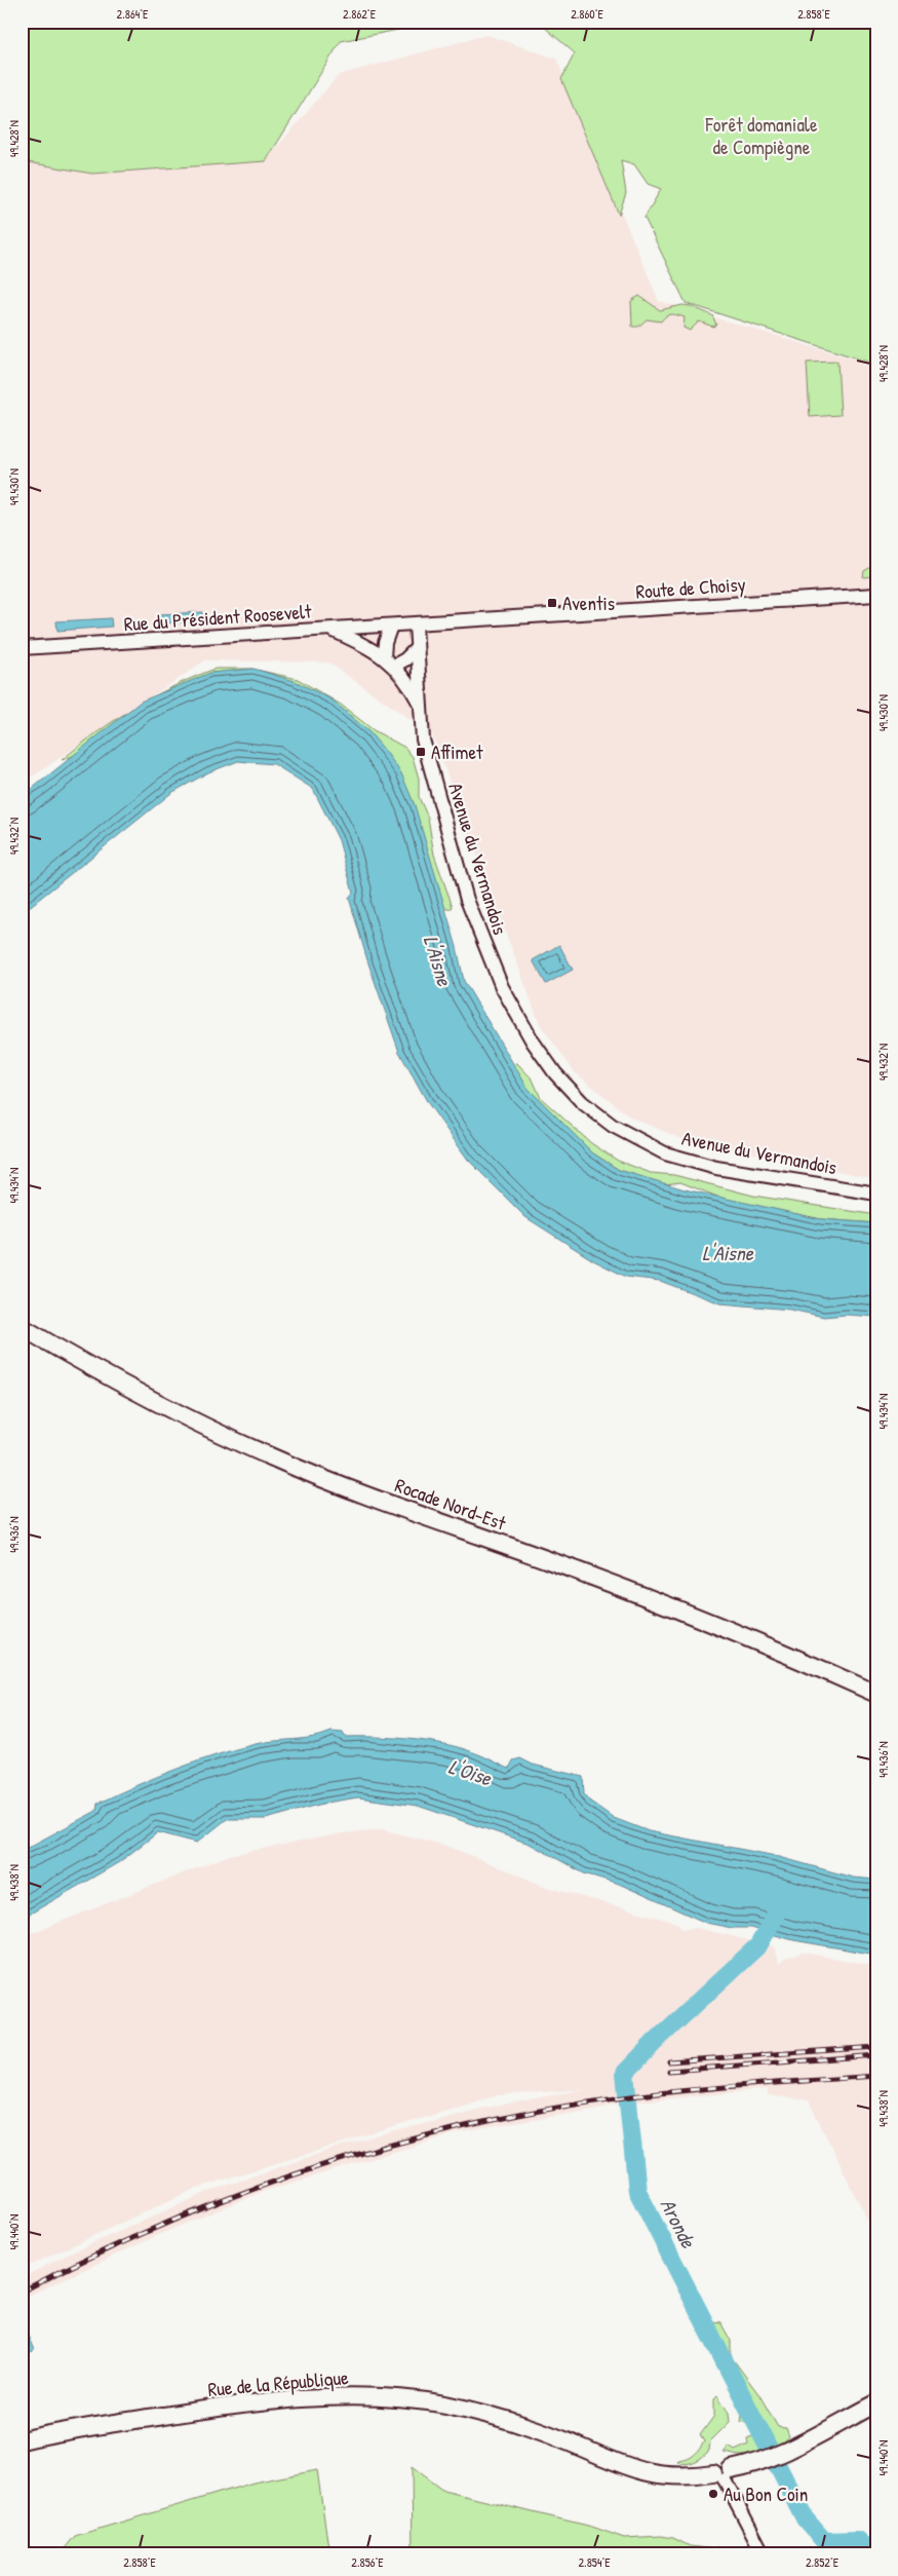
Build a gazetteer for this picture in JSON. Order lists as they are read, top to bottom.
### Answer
{
  "streets": {
    "main road": ["Rocade Nord-Est", "Rue de la République"],
    "street": ["Route de Choisy", "Rue du Président Roosevelt", "Avenue du Vermandois"]
  },
  "crossings": [
    ["Route de Choisy", "Rue du Président Roosevelt"],
    ["Route de Choisy", "Avenue du Vermandois"],
    ["Rue du Président Roosevelt", "Avenue du Vermandois"]
  ],
  "water": ["L'Aisne", "L'Oise", "Aronde"],
  "parks": ["Forêt domaniale de Compiègne"],
  "places": {
    "transit": ["Aventis", "Affimet"],
    "other": ["Au Bon Coin"]
  },
  "coordinates": [
    "2.864°E",
    "2.862°E",
    "2.860°E",
    "2.858°E",
    "49.428°N",
    "49.430°N",
    "49.432°N",
    "49.434°N",
    "49.436°N",
    "49.438°N",
    "49.440°N",
    "2.856°E",
    "2.854°E",
    "2.852°E"
  ]
}
